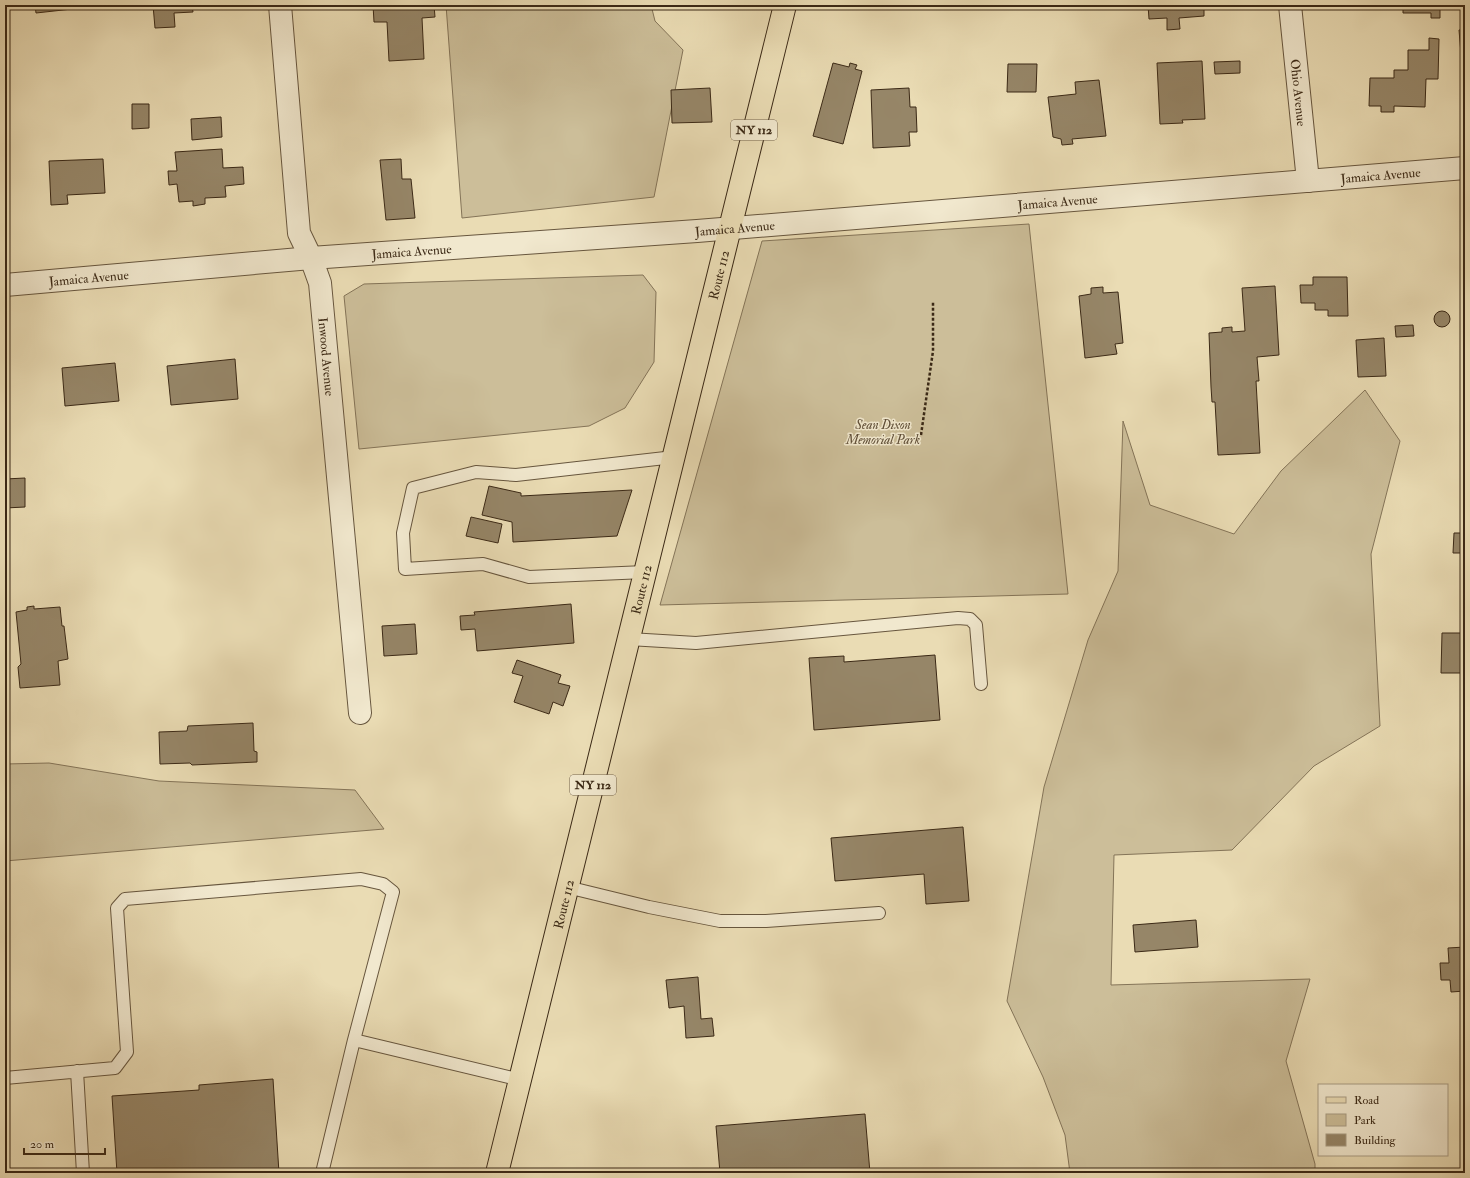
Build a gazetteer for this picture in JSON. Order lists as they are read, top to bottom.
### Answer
{
  "streets": {
    "main road": ["NY 112", "Route 112"],
    "street": ["Ohio Avenue", "Jamaica Avenue", "Inwood Avenue"]
  },
  "crossings": [
    ["Ohio Avenue", "Jamaica Avenue"],
    ["Jamaica Avenue", "Route 112"],
    ["Jamaica Avenue", "Inwood Avenue"]
  ],
  "parks": ["Sean Dixon Memorial Park"],
  "legend": ["Road", "Park", "Building"],
  "scale_bar": "20 m"
}
